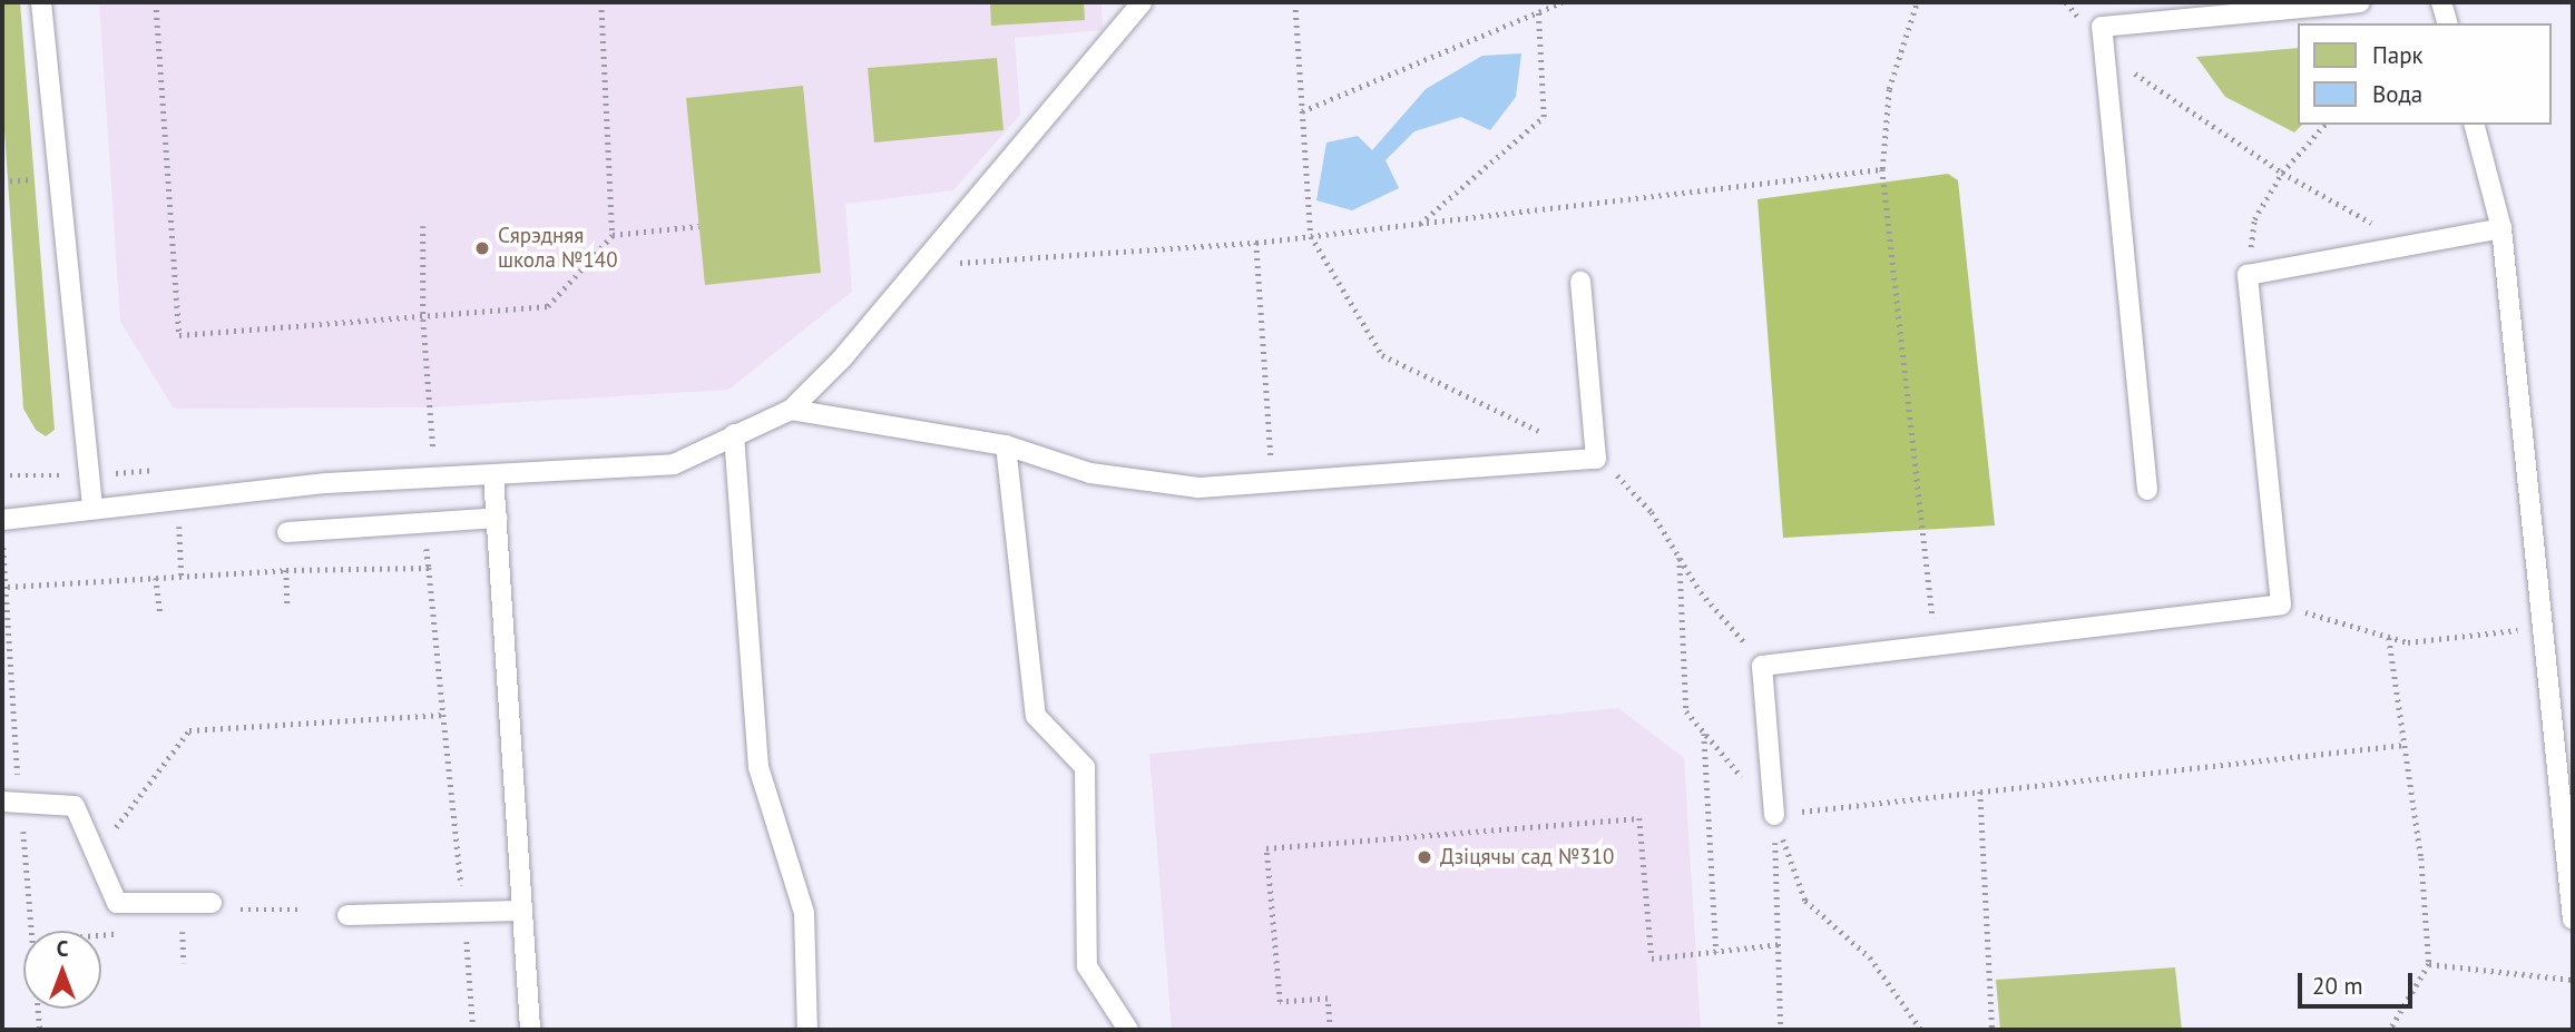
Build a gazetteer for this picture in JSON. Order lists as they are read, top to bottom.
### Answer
{
  "places": ["Сярэдняя школа №140", "Дзіцячы сад №310"],
  "legend": ["Парк", "Вода"],
  "scale_bar": "20 m",
  "north": "top"
}
